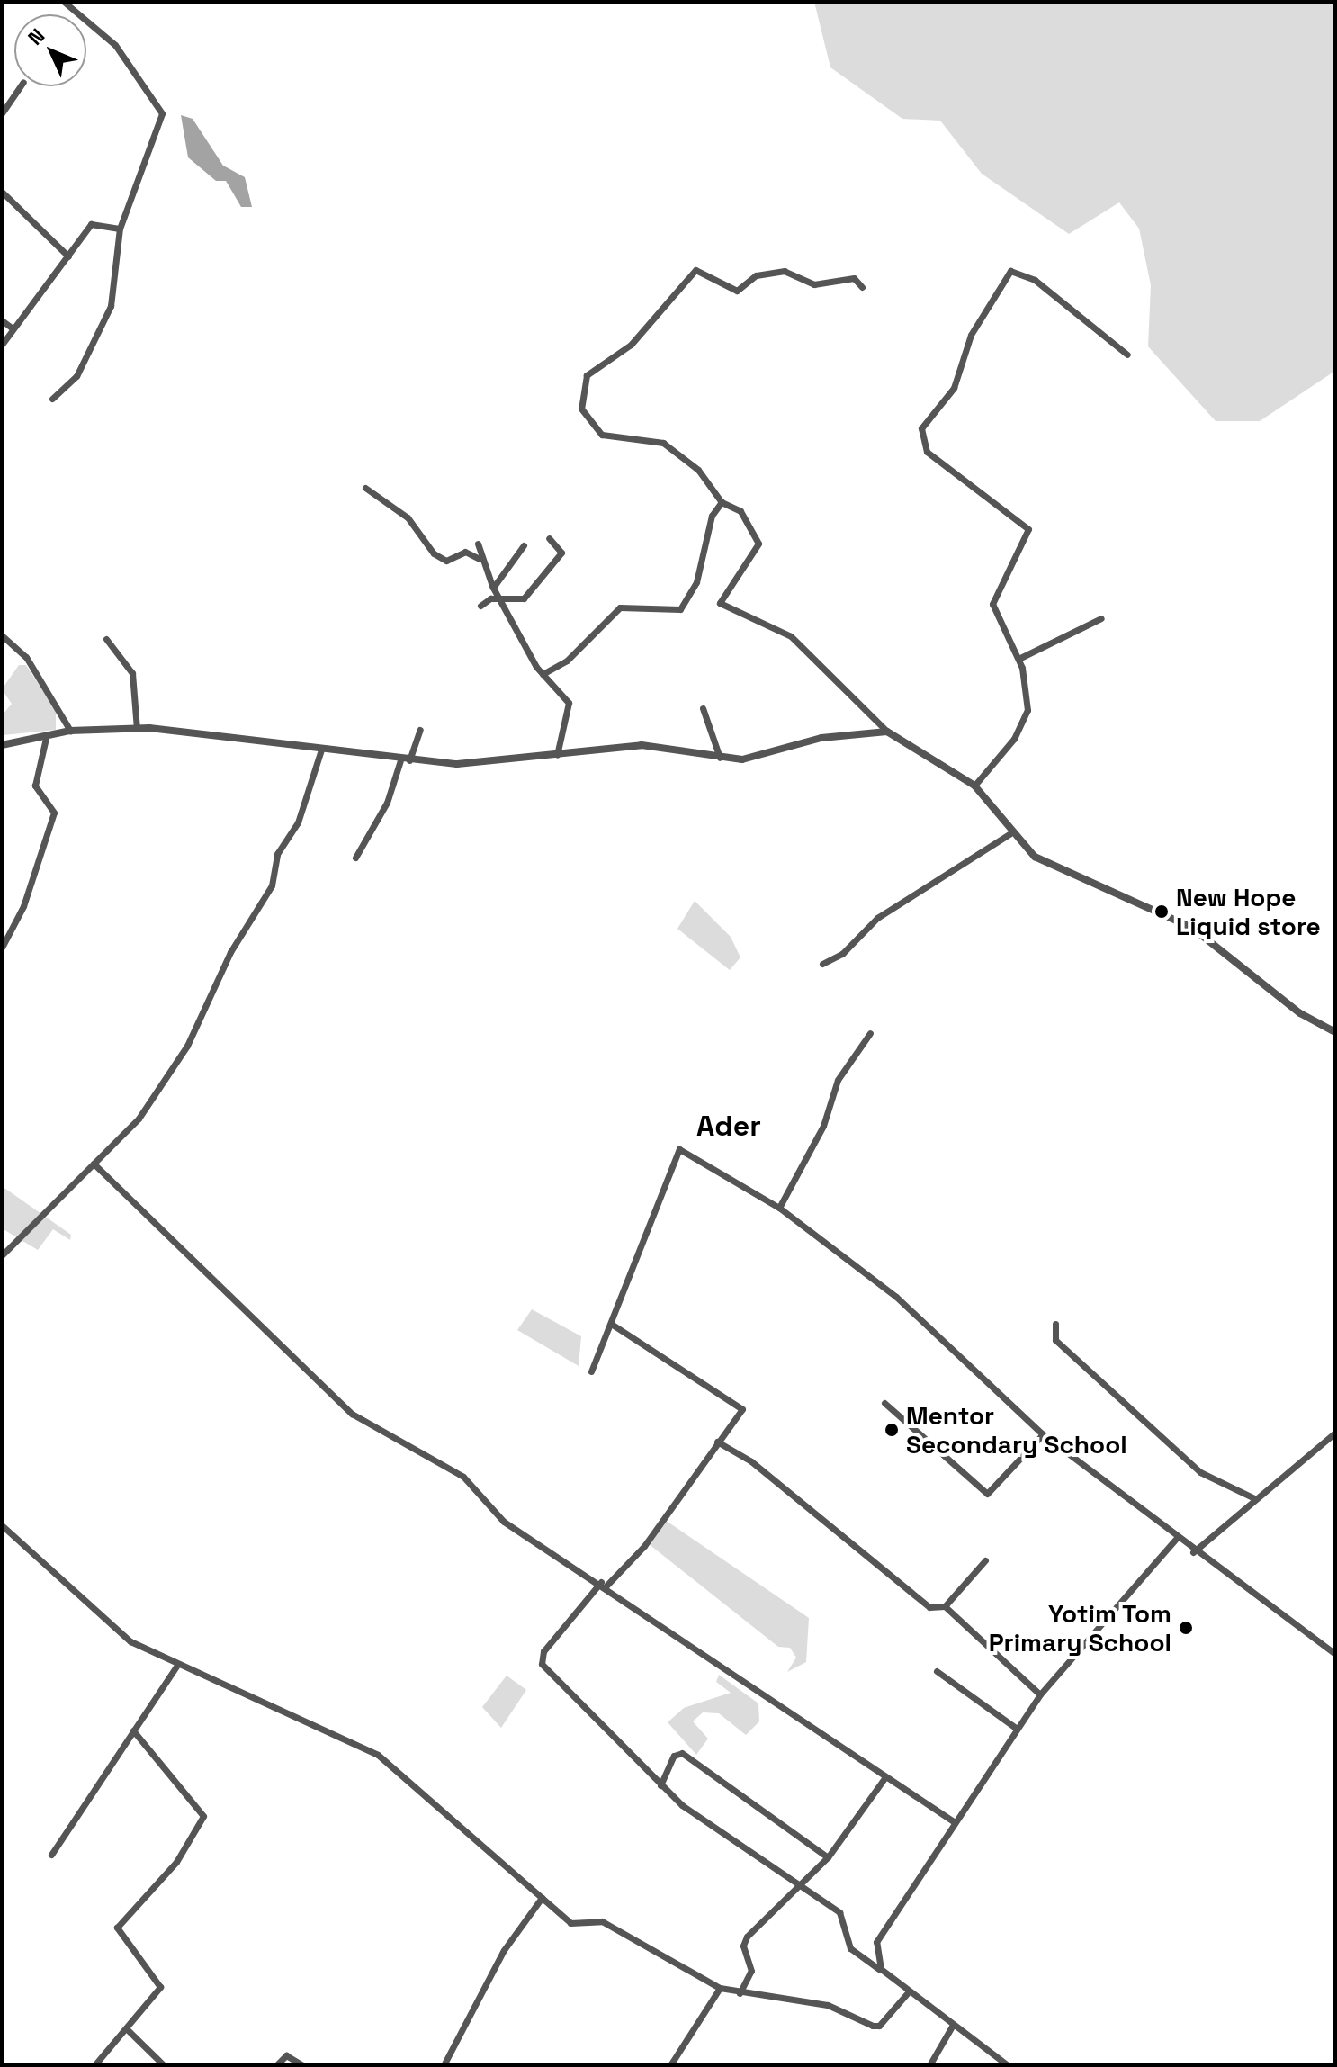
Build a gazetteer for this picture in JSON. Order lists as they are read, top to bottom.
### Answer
{
  "districts": ["Ader"],
  "places": ["New Hope Liquid store", "Mentor Secondary School", "Yotim Tom Primary School"],
  "north": "top left"
}
